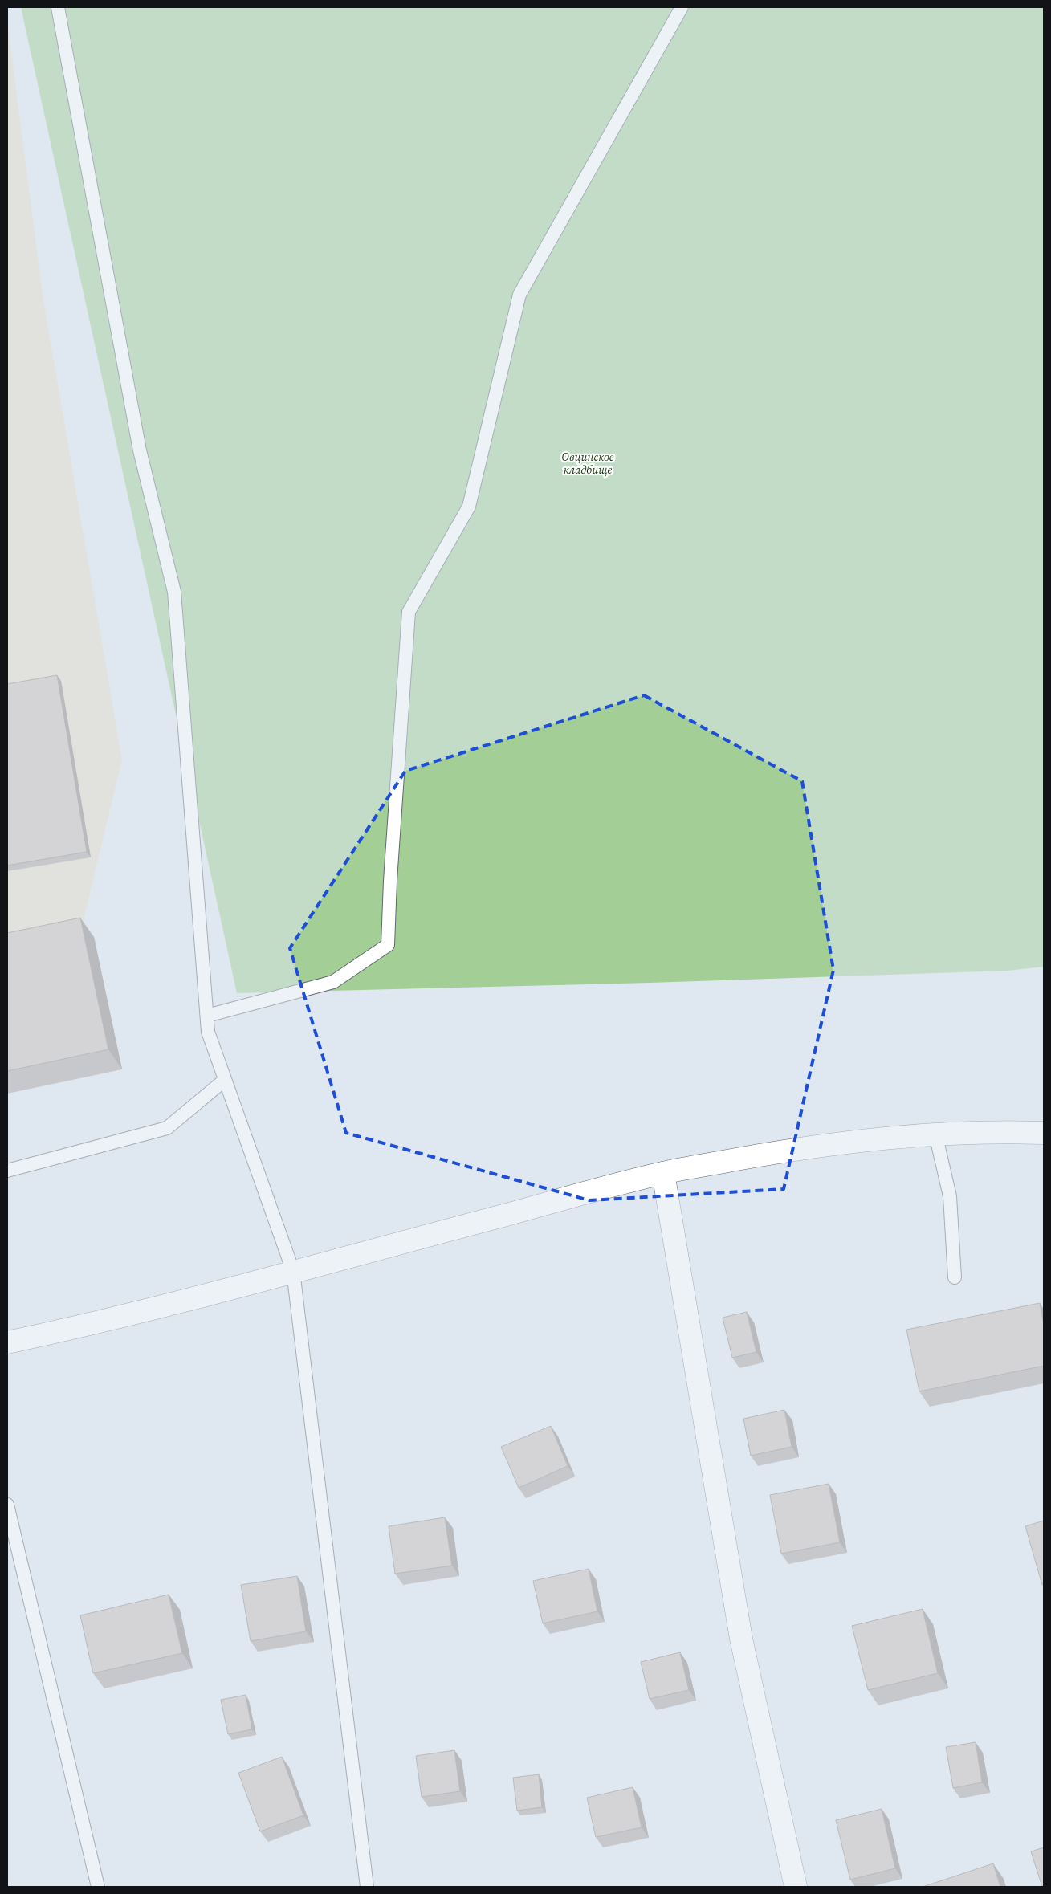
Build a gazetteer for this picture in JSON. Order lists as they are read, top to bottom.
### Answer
{
  "parks": ["Овцинское кладбище"]
}
